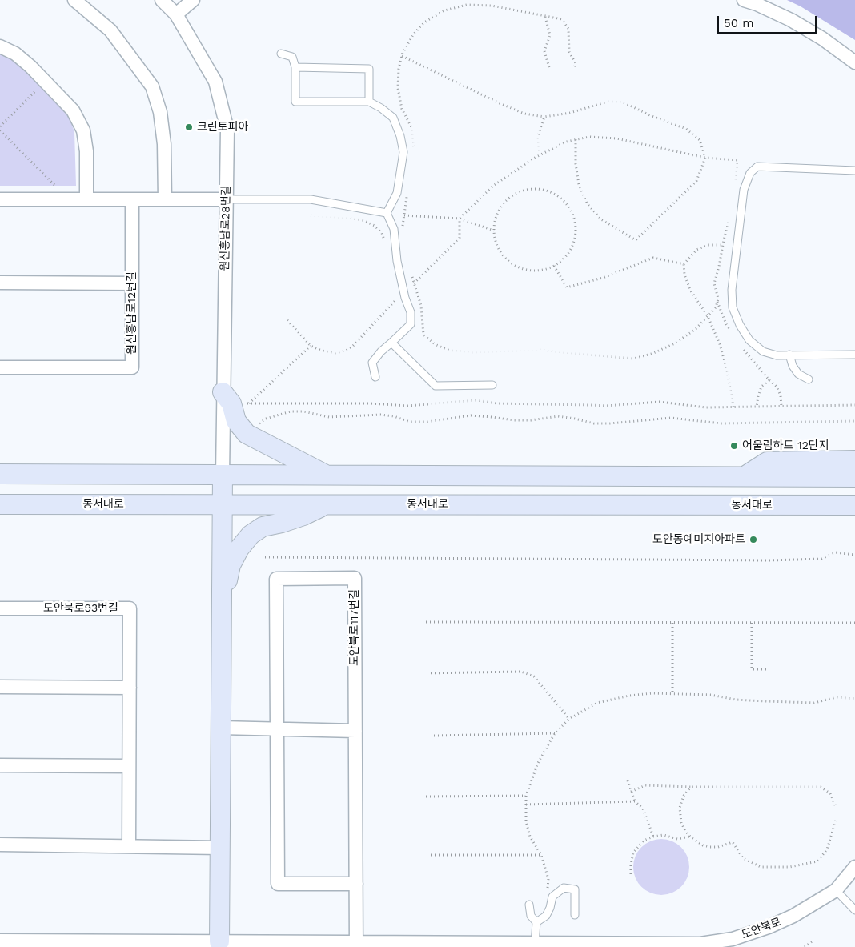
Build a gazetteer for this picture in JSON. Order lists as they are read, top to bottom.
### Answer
{
  "streets": {
    "street": [
      "원신흥남로28번길",
      "원신흥남로12번길",
      "동서대로",
      "도안북로93번길",
      "도안북로117번길",
      "도안북로"
    ]
  },
  "crossings": [
    ["도안북로117번길", "도안북로"]
  ],
  "places": ["크린토피아", "어울림하트 12단지", "도안동예미지아파트"],
  "scale_bar": "50 m"
}
